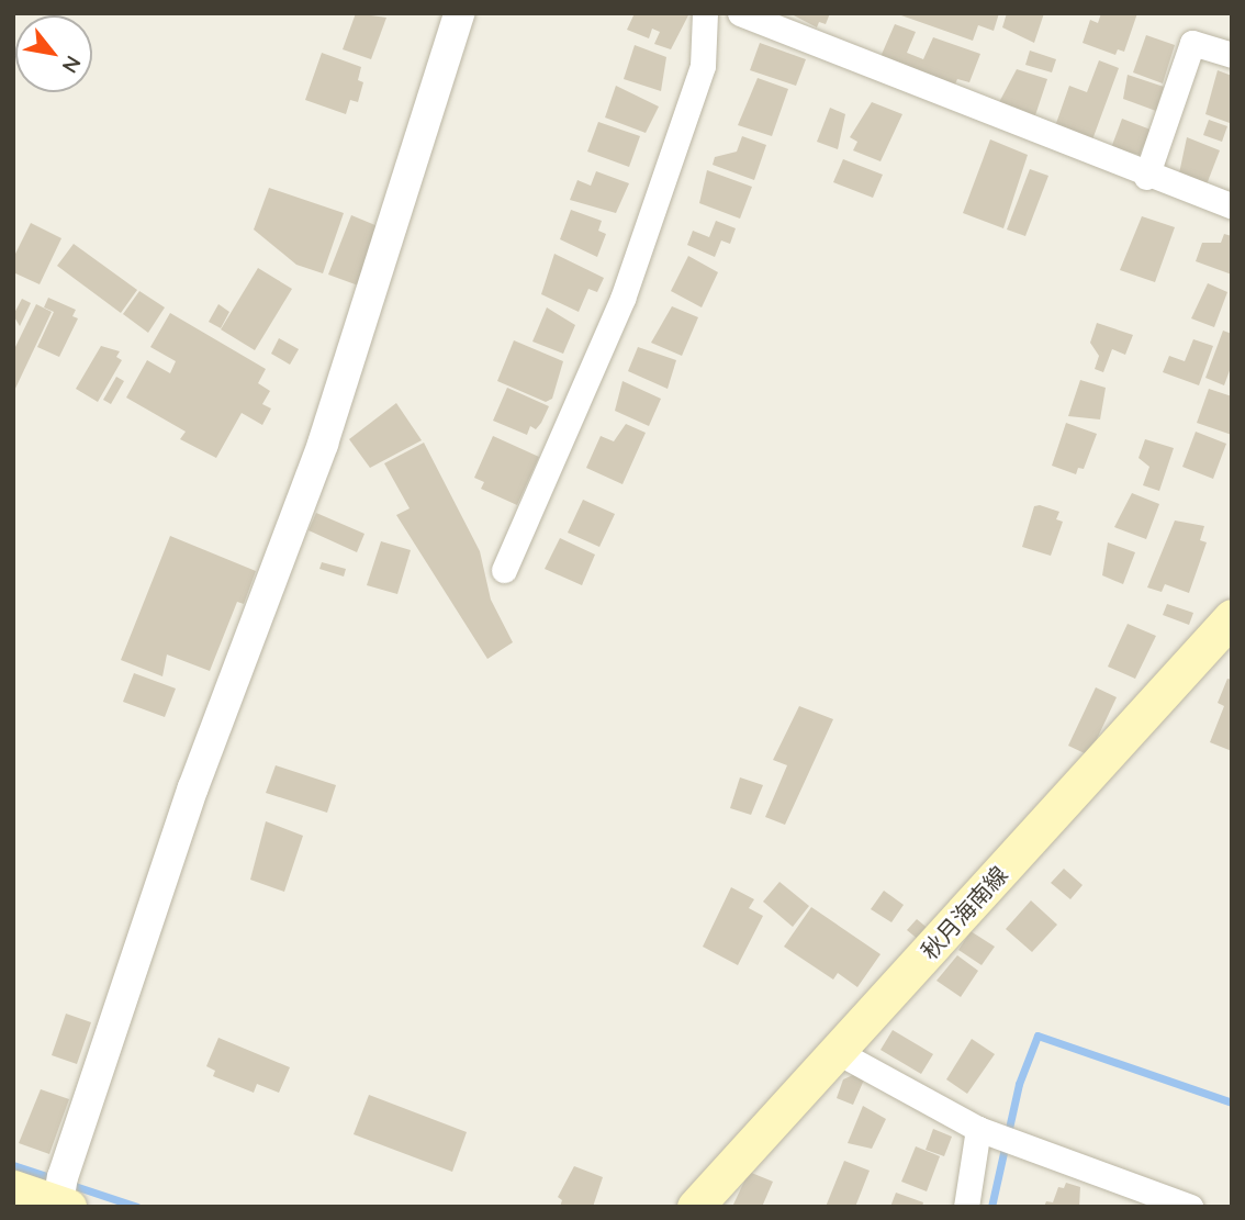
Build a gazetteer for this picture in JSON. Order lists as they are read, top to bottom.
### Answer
{
  "streets": {
    "main road": ["秋月海南線"]
  },
  "north": "bottom right"
}
